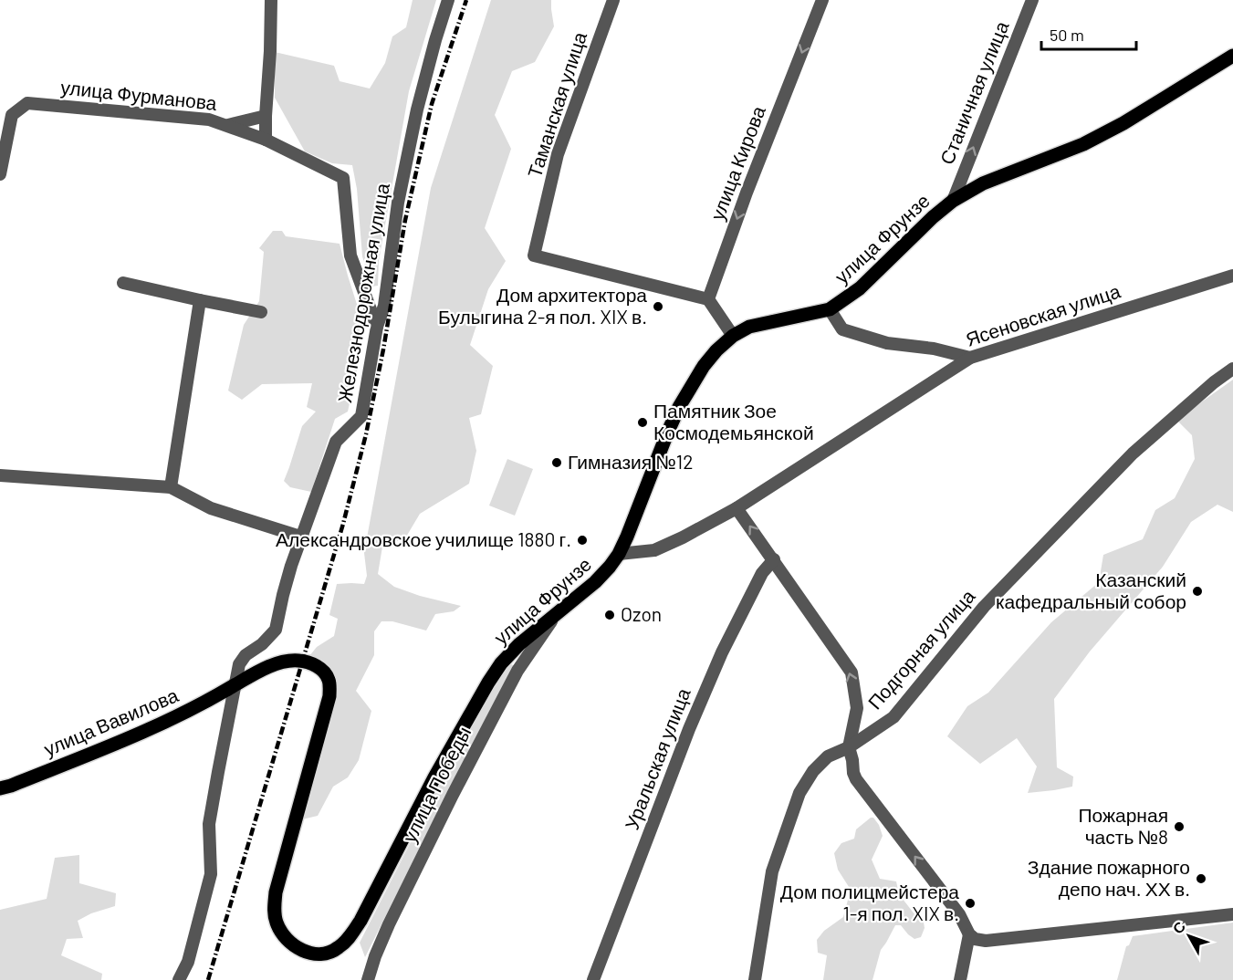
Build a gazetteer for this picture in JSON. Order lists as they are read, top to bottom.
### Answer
{
  "streets": {
    "main road": ["улица Фрунзе", "улица Вавилова"],
    "street": [
      "Станичная улица",
      "улица Фурманова",
      "Таманская улица",
      "улица Кирова",
      "Железнодорожная улица",
      "Ясеновская улица",
      "Подгорная улица",
      "Уральская улица",
      "улица Победы"
    ]
  },
  "crossings": [
    ["Станичная улица", "улица Фрунзе"],
    ["улица Фурманова", "Железнодорожная улица"],
    ["Таманская улица", "улица Кирова"],
    ["улица Фрунзе", "Железнодорожная улица"],
    ["улица Фрунзе", "Ясеновская улица"],
    ["улица Фрунзе", "улица Вавилова"],
    ["улица Фрунзе", "улица Победы"],
    ["Железнодорожная улица", "улица Вавилова"]
  ],
  "one_way": ["Станичная улица", "улица Кирова"],
  "places": [
    "Дом архитектора Булыгина 2-я пол. XIX в.",
    "Памятник Зое Космодемьянской",
    "Гимназия №12",
    "Александровское училище 1880 г.",
    "Казанский кафедральный собор",
    "Ozon",
    "Пожарная часть №8",
    "Здание пожарного депо нач. ХХ в.",
    "Дом полицмейстера 1-я пол. XIX в."
  ],
  "scale_bar": "50 m",
  "north": "top left"
}
